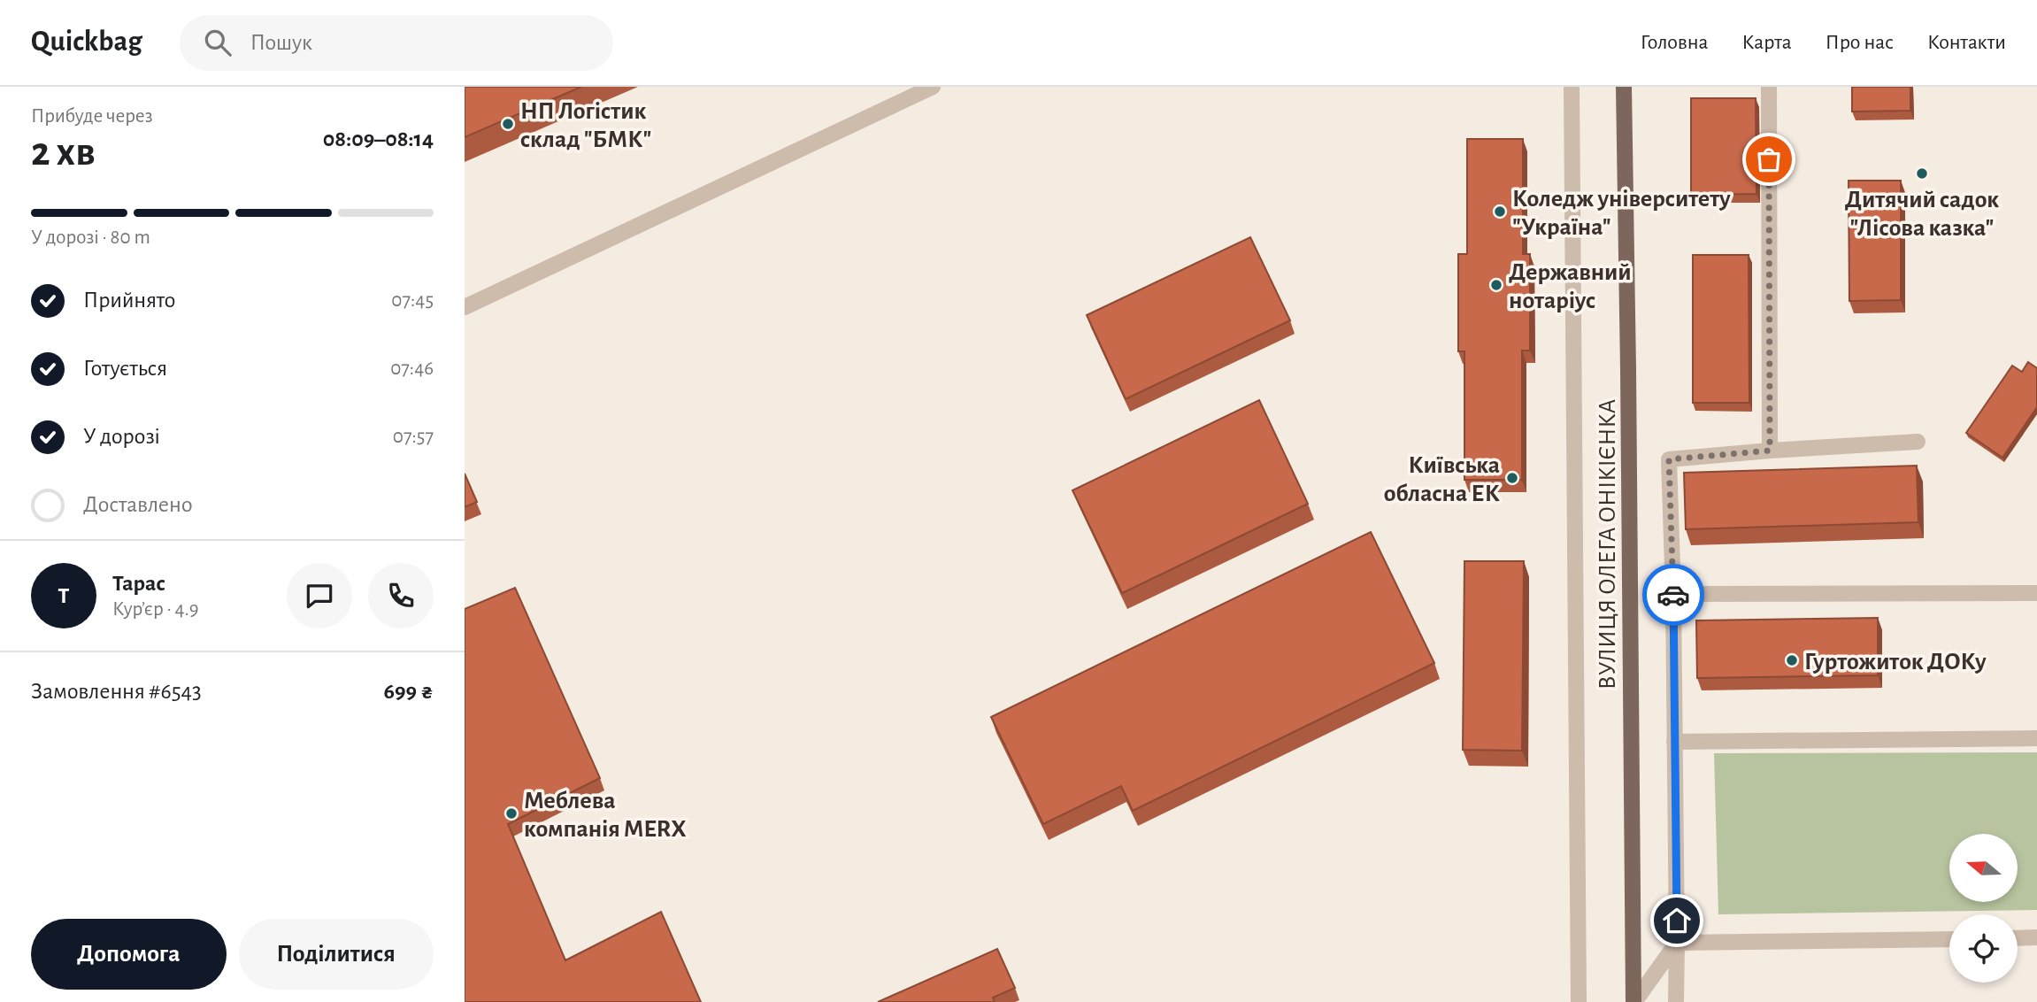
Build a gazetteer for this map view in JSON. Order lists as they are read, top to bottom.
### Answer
{
  "streets": {
    "main road": ["ВУЛИЦЯ ОЛЕГА ОНІКІЄНКА"]
  },
  "places": [
    "НП Логістик склад \"БМК\"",
    "Дитячий садок \"Лісова казка\"",
    "Коледж університету \"Україна\"",
    "Державний нотаріус",
    "Київська обласна ЕК",
    "Гуртожиток ДОКу",
    "Меблева компанія MERX"
  ],
  "north": "left",
  "page": {
    "header": "Quickbag",
    "search": "Пошук",
    "nav": [
      "Головна",
      "Карта",
      "Про нас",
      "Контакти"
    ],
    "heading": ["2 хв", "Прибуде через", "08:09–08:14"],
    "panel": [
      "Тарас",
      "Кур’єр · 4.9",
      "Замовлення #6543",
      "699 ₴"
    ],
    "bar": "У дорозі · 80 m",
    "list": [
      ["Прийнято", "07:45"],
      ["Готується", "07:46"],
      ["У дорозі", "07:57"],
      "Доставлено"
    ],
    "round": "Т",
    "buttons": ["Допомога", "Поділитися"]
  }
}
